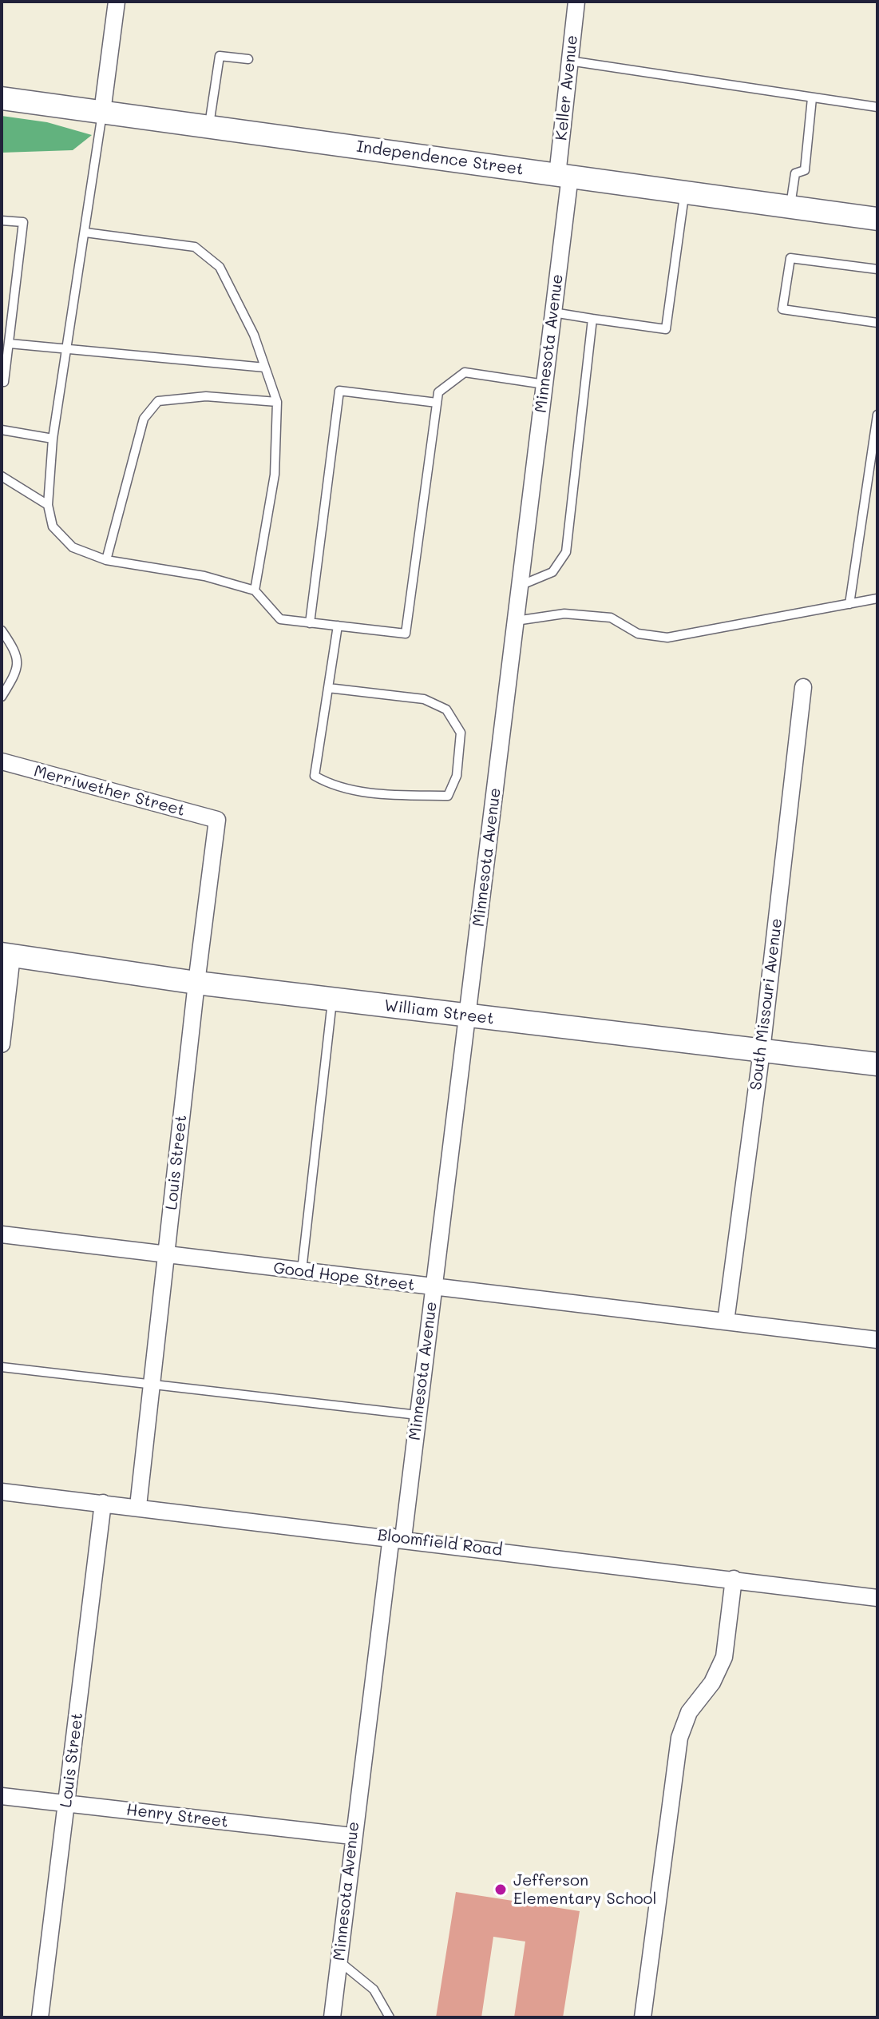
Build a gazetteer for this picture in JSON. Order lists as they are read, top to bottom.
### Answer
{
  "streets": {
    "street": [
      "Keller Avenue",
      "Independence Street",
      "Minnesota Avenue",
      "Merriwether Street",
      "South Missouri Avenue",
      "William Street",
      "Louis Street",
      "Good Hope Street",
      "Bloomfield Road",
      "Henry Street"
    ]
  },
  "crossings": [
    ["Keller Avenue", "Independence Street"],
    ["Keller Avenue", "Minnesota Avenue"],
    ["Independence Street", "Minnesota Avenue"],
    ["Minnesota Avenue", "William Street"],
    ["Minnesota Avenue", "Good Hope Street"],
    ["Minnesota Avenue", "Bloomfield Road"],
    ["Minnesota Avenue", "Henry Street"],
    ["Merriwether Street", "Louis Street"],
    ["South Missouri Avenue", "William Street"],
    ["South Missouri Avenue", "Good Hope Street"],
    ["William Street", "Louis Street"],
    ["Louis Street", "Good Hope Street"],
    ["Louis Street", "Bloomfield Road"],
    ["Louis Street", "Henry Street"]
  ],
  "places": ["Jefferson Elementary School"]
}
